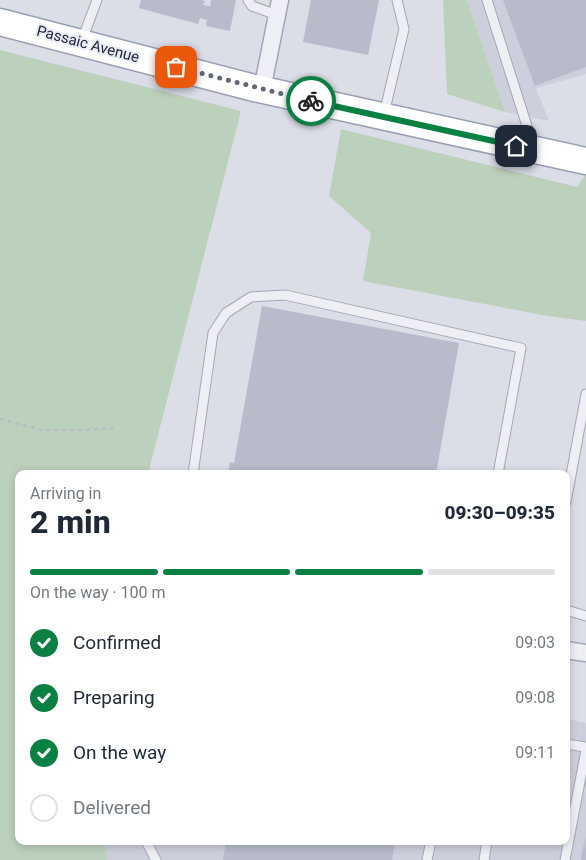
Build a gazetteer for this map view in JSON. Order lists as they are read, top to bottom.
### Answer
{
  "streets": {
    "main road": ["Passaic Avenue"]
  },
  "page": {
    "heading": ["2 min", "Arriving in", "09:30–09:35"],
    "bar": "On the way · 100 m",
    "list": [
      ["Confirmed", "09:03"],
      ["Preparing", "09:08"],
      ["On the way", "09:11"],
      "Delivered"
    ]
  }
}
